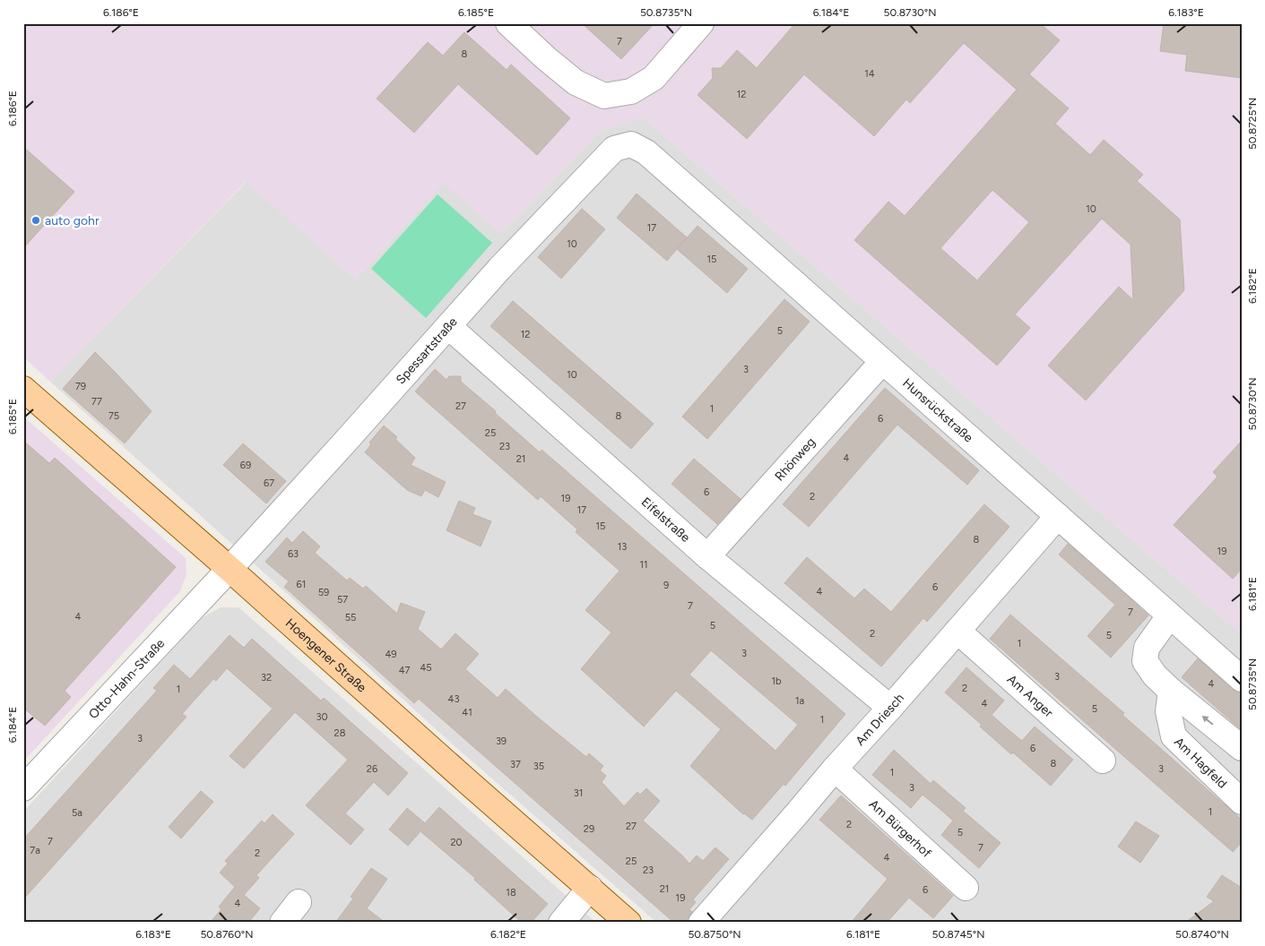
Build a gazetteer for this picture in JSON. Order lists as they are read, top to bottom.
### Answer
{
  "streets": {
    "main road": ["Hoengener Straße"],
    "street": [
      "Spessartstraße",
      "Hunsrückstraße",
      "Rhönweg",
      "Eifelstraße",
      "Otto-Hahn-Straße",
      "Am Anger",
      "Am Driesch",
      "Am Hagfeld",
      "Am Bürgerhof"
    ]
  },
  "crossings": [
    ["Spessartstraße", "Hunsrückstraße"],
    ["Spessartstraße", "Eifelstraße"],
    ["Spessartstraße", "Hoengener Straße"],
    ["Spessartstraße", "Otto-Hahn-Straße"],
    ["Hunsrückstraße", "Rhönweg"],
    ["Hunsrückstraße", "Am Driesch"],
    ["Rhönweg", "Eifelstraße"],
    ["Eifelstraße", "Am Driesch"],
    ["Hoengener Straße", "Otto-Hahn-Straße"],
    ["Am Anger", "Am Driesch"],
    ["Am Driesch", "Am Bürgerhof"]
  ],
  "places": ["auto gohr"],
  "house_numbers": [
    "7",
    "8",
    "14",
    "12",
    "10",
    "17",
    "10",
    "15",
    "5",
    "12",
    "3",
    "10",
    "79",
    "77",
    "27",
    "1",
    "75",
    "8",
    "6",
    "25",
    "23",
    "4",
    "21",
    "69",
    "67",
    "6",
    "2",
    "19",
    "17",
    "15",
    "8",
    "13",
    "19",
    "63",
    "11",
    "61",
    "9",
    "6",
    "4",
    "59",
    "57",
    "7",
    "7",
    "4",
    "55",
    "5",
    "2",
    "5",
    "1",
    "3",
    "49",
    "45",
    "47",
    "3",
    "32",
    "1b",
    "4",
    "2",
    "1",
    "43",
    "1a",
    "4",
    "5",
    "41",
    "30",
    "1",
    "28",
    "3",
    "39",
    "6",
    "8",
    "37",
    "35",
    "26",
    "3",
    "1",
    "3",
    "31",
    "1",
    "5a",
    "2",
    "27",
    "29",
    "5",
    "7",
    "20",
    "7",
    "7a",
    "2",
    "4",
    "25",
    "23",
    "21",
    "6",
    "18",
    "19",
    "4"
  ],
  "coordinates": [
    "6.186°E",
    "6.185°E",
    "50.8735°N",
    "6.184°E",
    "50.8730°N",
    "6.183°E",
    "50.8725°N",
    "6.182°E",
    "6.181°E",
    "50.8760°N",
    "50.8750°N",
    "50.8745°N",
    "50.8740°N"
  ]
}
